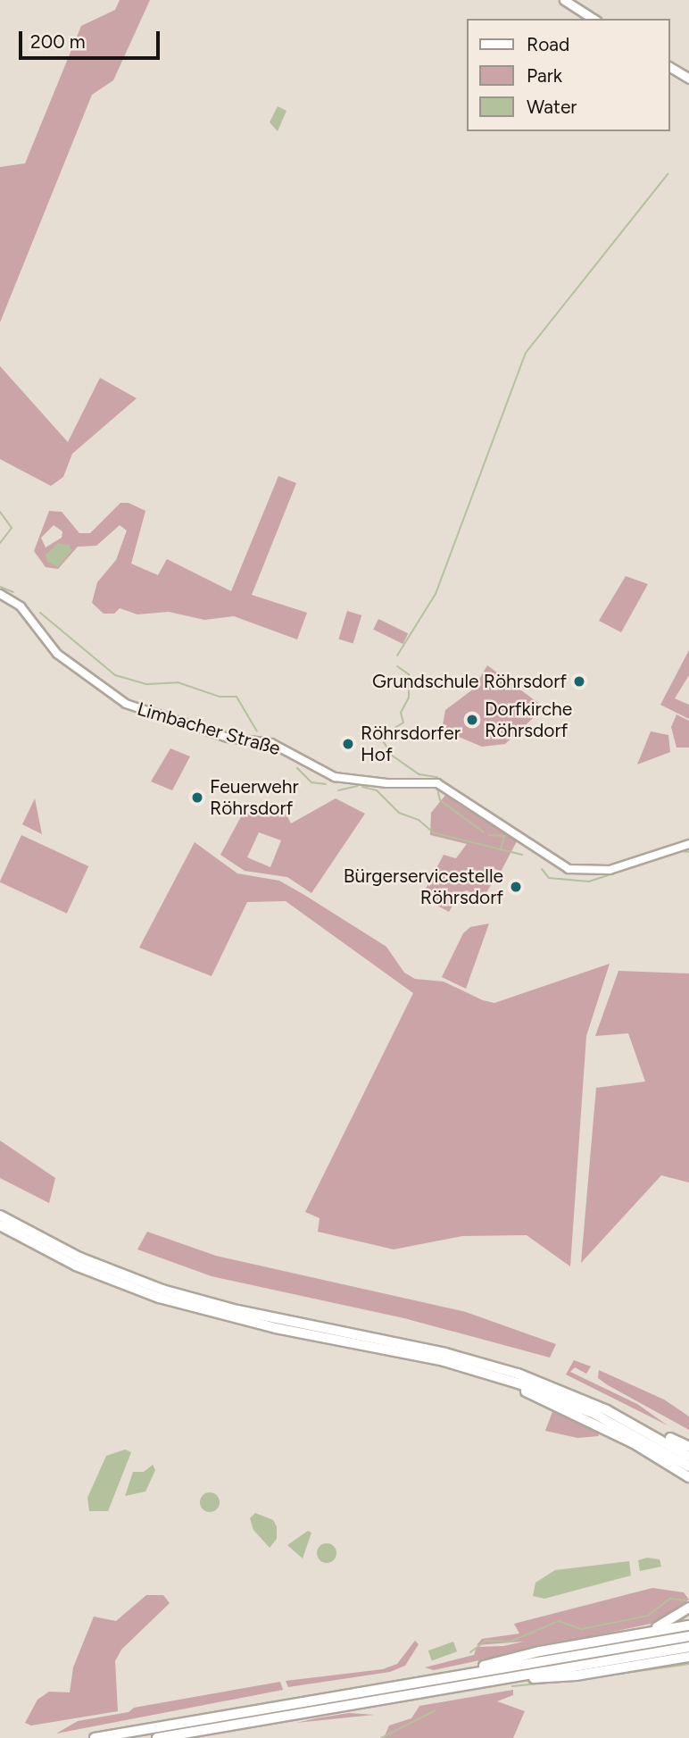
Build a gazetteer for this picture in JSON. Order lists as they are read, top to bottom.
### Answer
{
  "streets": {
    "street": ["Limbacher Straße"]
  },
  "places": [
    "Grundschule Röhrsdorf",
    "Dorfkirche Röhrsdorf",
    "Röhrsdorfer Hof",
    "Feuerwehr Röhrsdorf",
    "Bürgerservicestelle Röhrsdorf"
  ],
  "legend": ["Road", "Park", "Water"],
  "scale_bar": "200 m"
}
